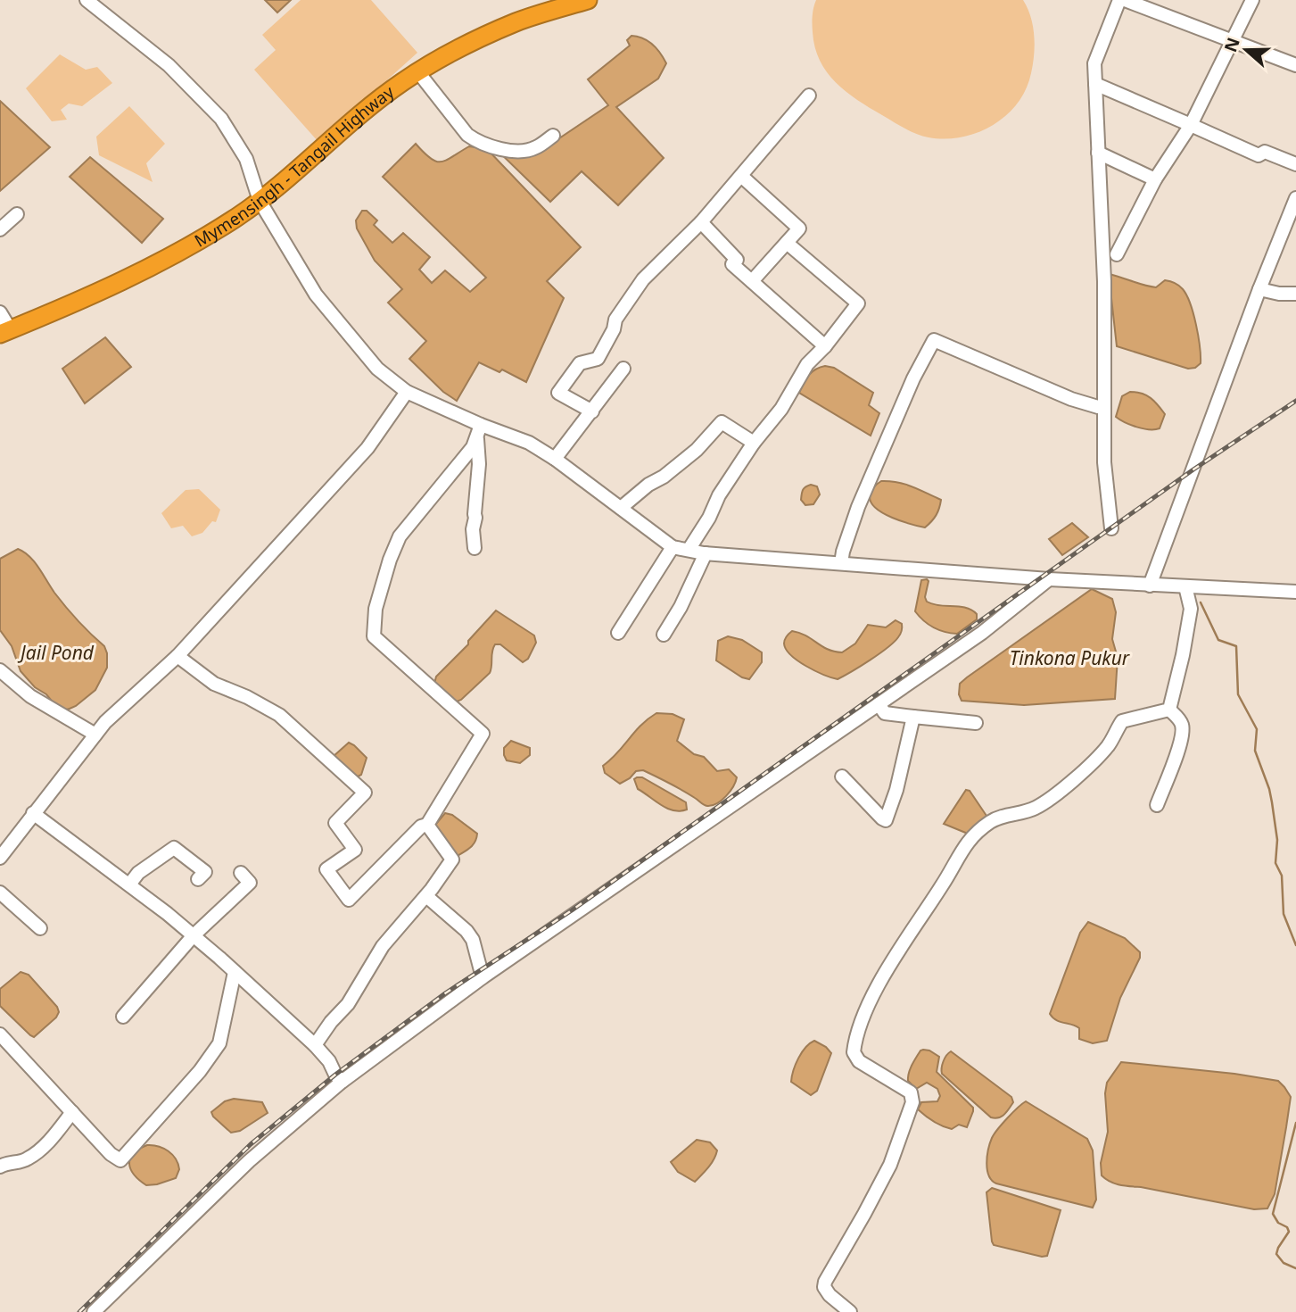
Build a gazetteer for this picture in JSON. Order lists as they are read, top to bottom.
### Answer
{
  "streets": {
    "highway": ["Mymensingh - Tangail Highway"]
  },
  "water": ["Jail Pond", "Tinkona Pukur"],
  "north": "left"
}
